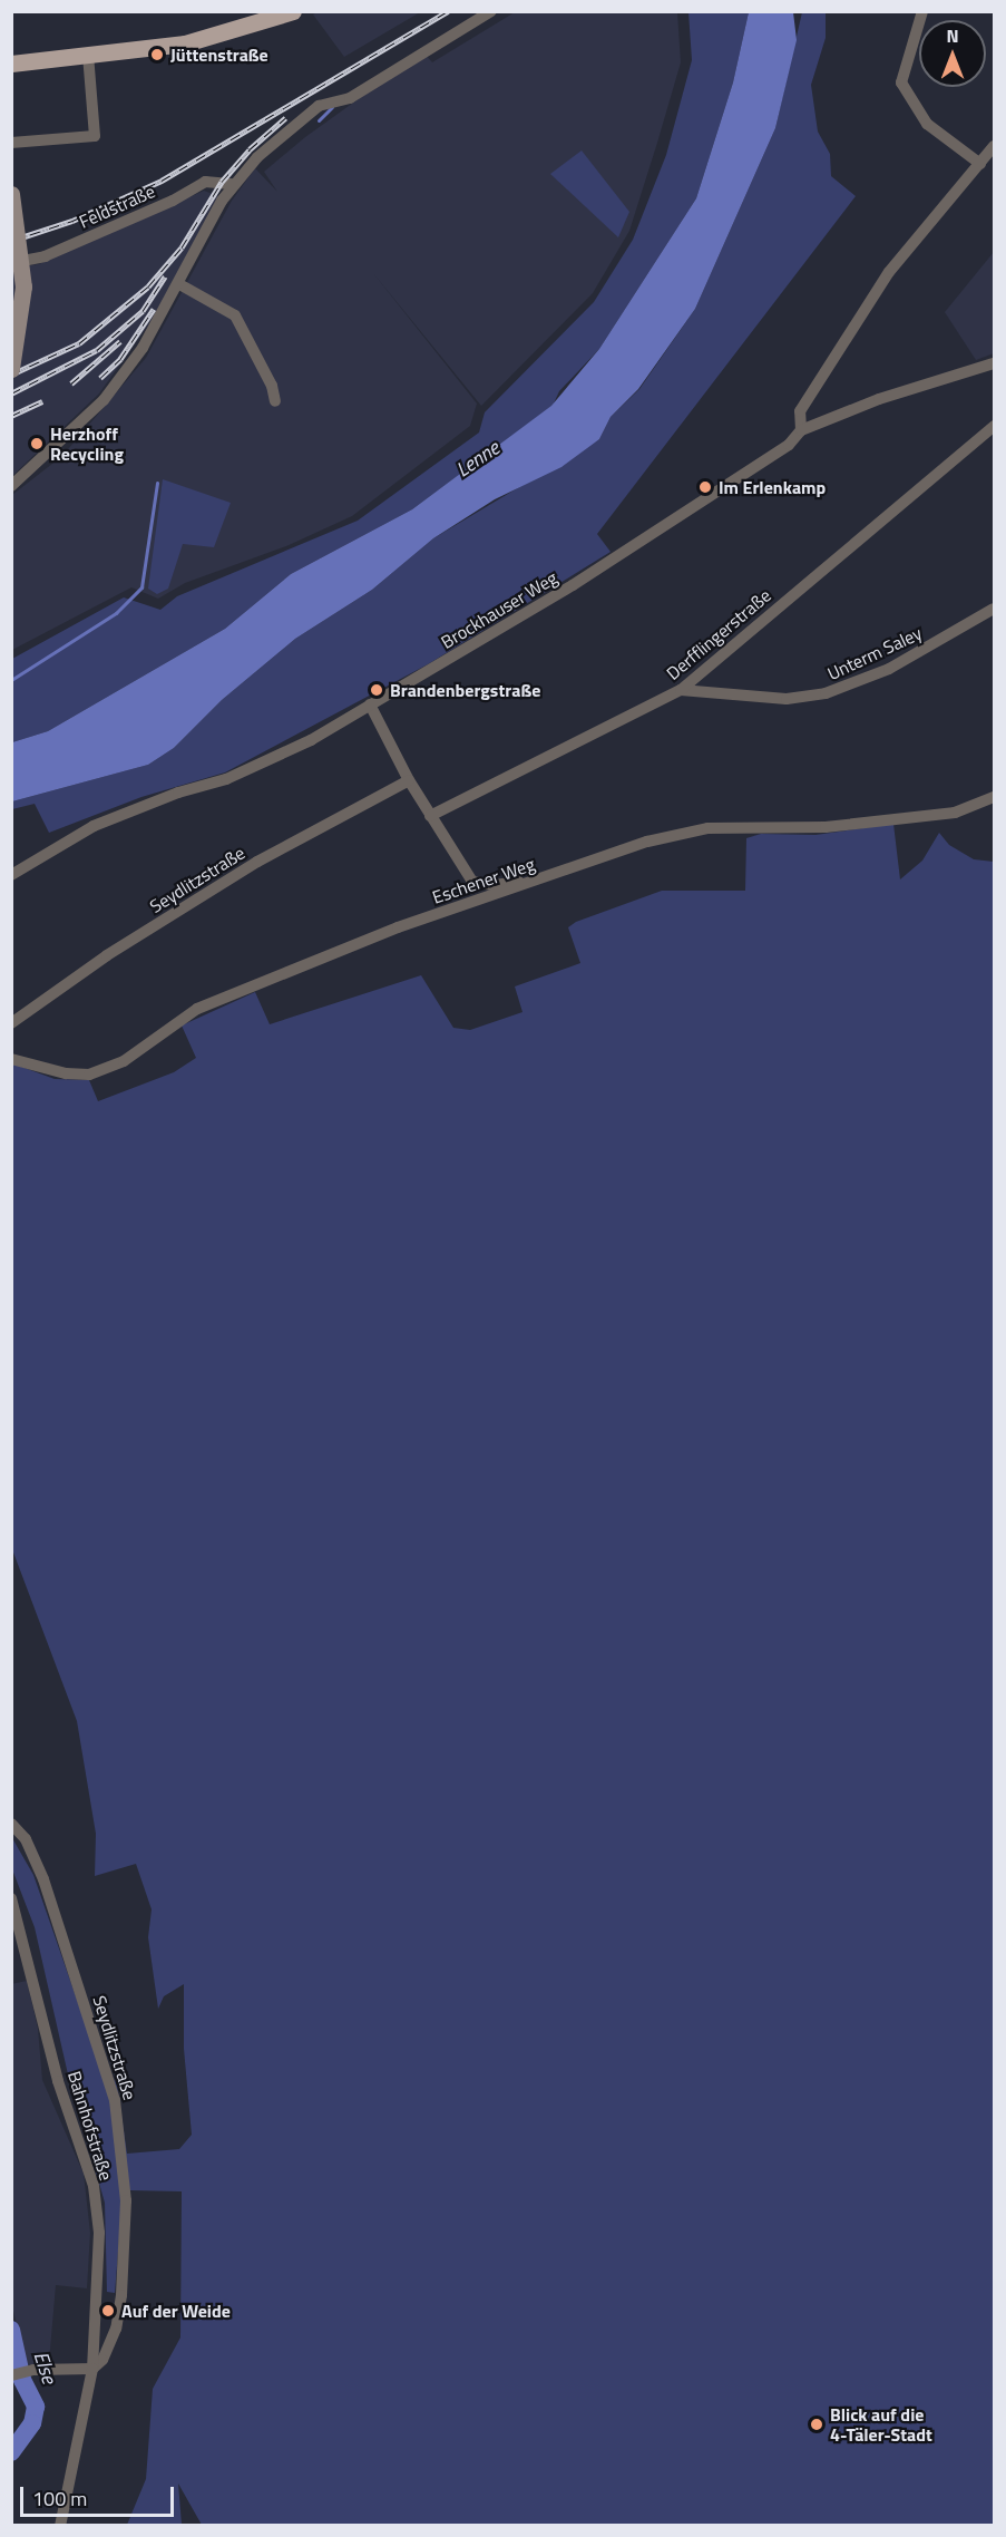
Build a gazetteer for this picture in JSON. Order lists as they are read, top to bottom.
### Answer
{
  "streets": {
    "street": [
      "Feldstraße",
      "Brockhauser Weg",
      "Derfflingerstraße",
      "Unterm Saley",
      "Seydlitzstraße",
      "Eschener Weg",
      "Bahnhofstraße"
    ]
  },
  "crossings": [
    ["Derfflingerstraße", "Unterm Saley"],
    ["Seydlitzstraße", "Bahnhofstraße"]
  ],
  "water": ["Lenne", "Else"],
  "places": [
    "Jüttenstraße",
    "Herzhoff Recycling",
    "Im Erlenkamp",
    "Brandenbergstraße",
    "Auf der Weide",
    "Blick auf die 4-Täler-Stadt"
  ],
  "scale_bar": "100 m",
  "north": "top"
}
